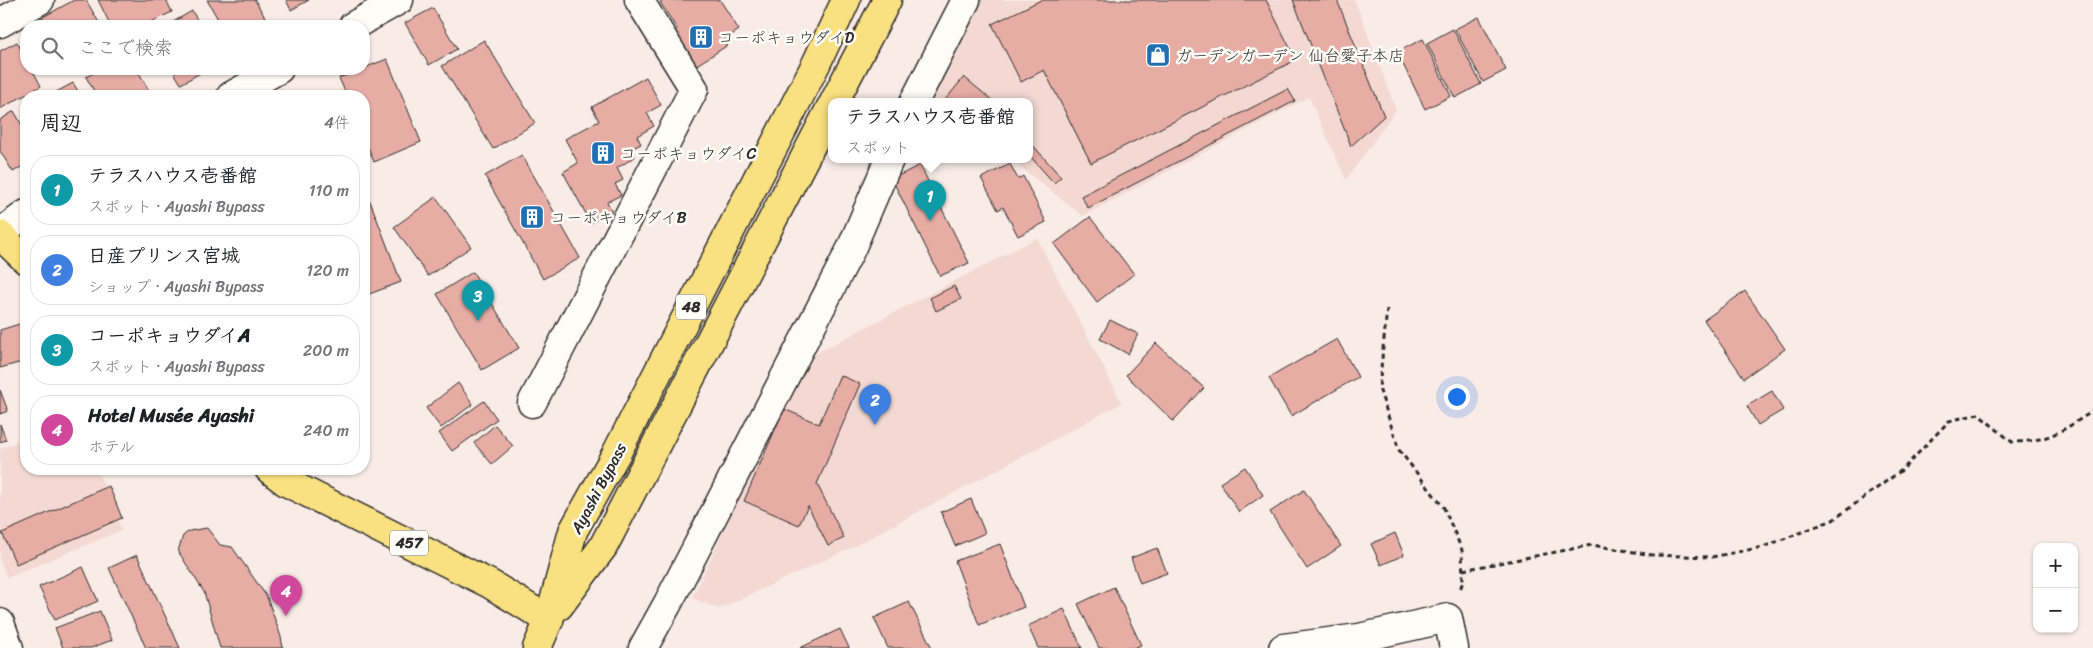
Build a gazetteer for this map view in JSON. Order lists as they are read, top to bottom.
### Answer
{
  "streets": {
    "highway": ["48", "Ayashi Bypass", "457"]
  },
  "crossings": [
    ["48", "Ayashi Bypass"],
    ["48", "457"],
    ["Ayashi Bypass", "457"]
  ],
  "places": {
    "building": ["コーポキョウダイD", "コーポキョウダイC", "コーポキョウダイB"],
    "shop": ["ガーデンガーデン 仙台愛子本店"]
  },
  "page": {
    "search": "ここで検索",
    "heading": ["周辺", "4件"],
    "popup": ["テラスハウス壱番館", "スポット"],
    "list": [
      {
        "mark": "1",
        "name": "テラスハウス壱番館",
        "note": "スポット · Ayashi Bypass",
        "value": "110 m"
      },
      {
        "mark": "2",
        "name": "日産プリンス宮城",
        "note": "ショップ · Ayashi Bypass",
        "value": "120 m"
      },
      {
        "mark": "3",
        "name": "コーポキョウダイA",
        "note": "スポット · Ayashi Bypass",
        "value": "200 m"
      },
      {
        "mark": "4",
        "name": "Hotel Musée Ayashi",
        "note": "ホテル",
        "value": "240 m"
      }
    ],
    "pins": [
      "1",
      "3",
      "2",
      "4"
    ],
    "map_buttons": ["+", "−"]
  }
}
